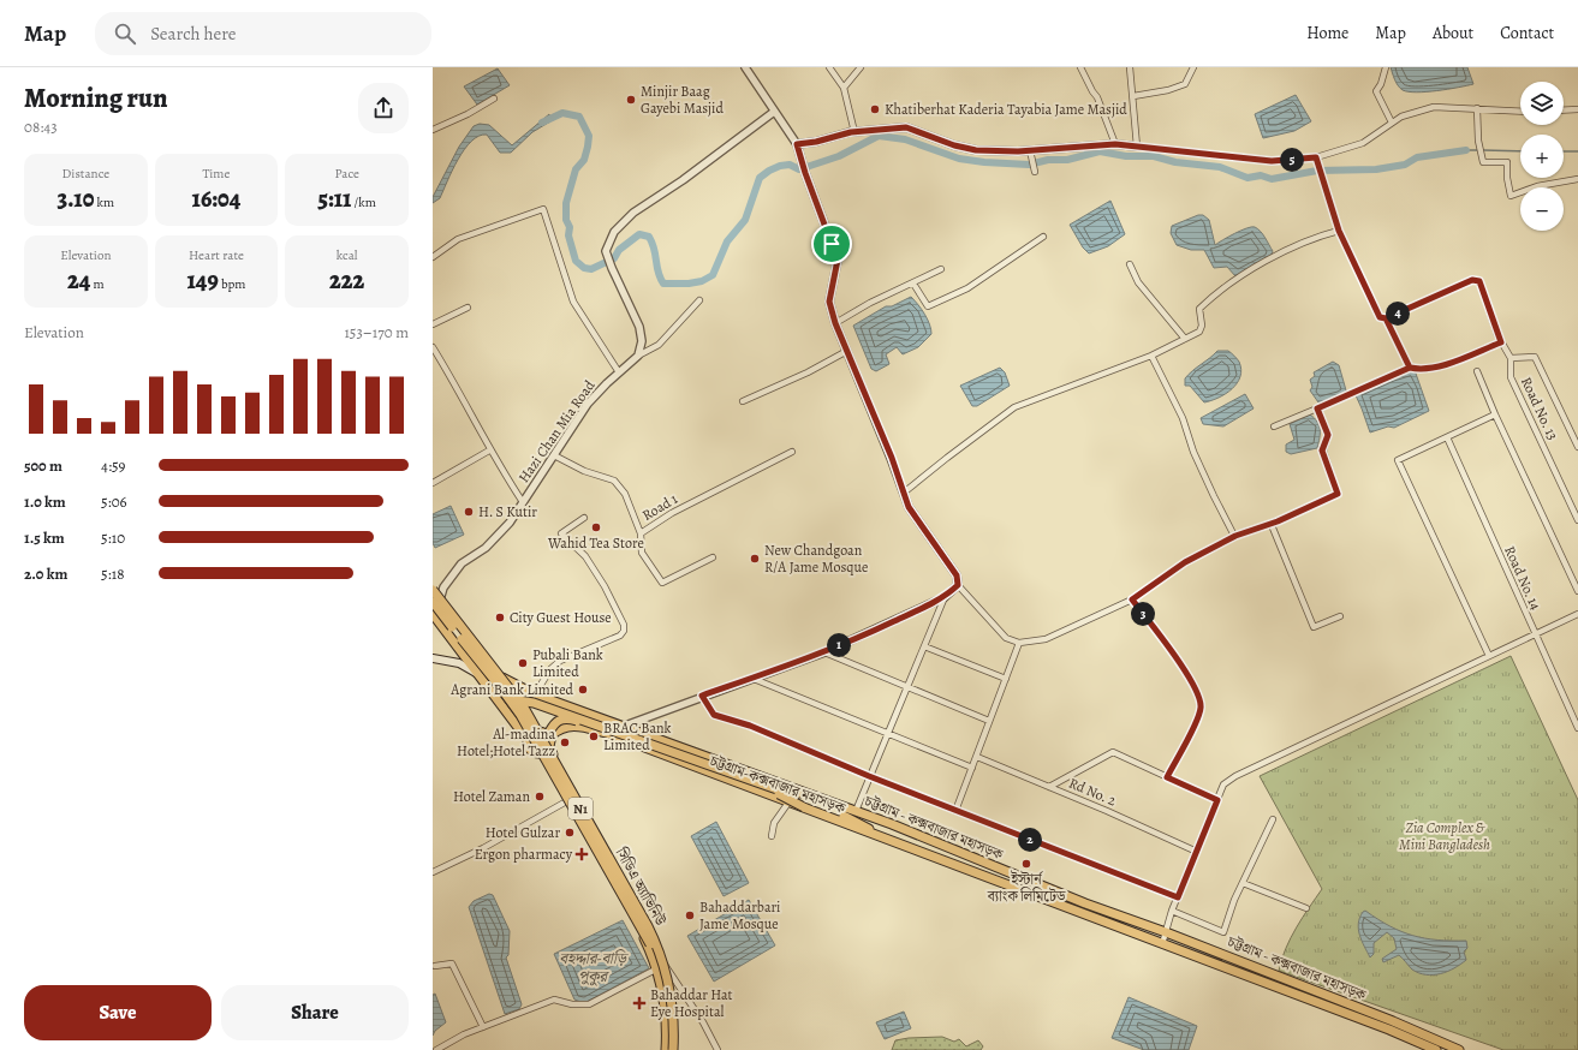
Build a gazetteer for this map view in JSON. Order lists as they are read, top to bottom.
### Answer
{
  "streets": {
    "main road": [
      "চট্টগ্রাম-কক্সবাজার মহাসড়ক",
      "N1",
      "চট্টগ্রাম - কক্সবাজার মহাসড়ক",
      "সিডিএ অ্যাভিনিউ"
    ],
    "street": [
      "Road No. 13",
      "Hazi Chan Mia Road",
      "Road 1",
      "Road No. 14",
      "Rd No. 2"
    ]
  },
  "crossings": [
    ["চট্টগ্রাম-কক্সবাজার মহাসড়ক", "N1"],
    ["চট্টগ্রাম-কক্সবাজার মহাসড়ক", "সিডিএ অ্যাভিনিউ"],
    ["N1", "সিডিএ অ্যাভিনিউ"]
  ],
  "water": ["বহদ্দার-বাড়ি পুকুর"],
  "parks": ["Zia Complex & Mini Bangladesh"],
  "places": {
    "other": [
      "Minjir Baag Gayebi Masjid",
      "Khatiberhat Kaderia Tayabia Jame Masjid",
      "H. S Kutir",
      "Wahid Tea Store",
      "New Chandgoan R/A Jame Mosque",
      "City Guest House",
      "Pubali Bank Limited",
      "Agrani Bank Limited",
      "BRAC Bank Limited",
      "Al-madina Hotel;Hotel Tazz",
      "Hotel Zaman",
      "Hotel Gulzar",
      "ইস্টার্ন ব্যাংক লিমিটেড",
      "Bahaddarbari Jame Mosque"
    ],
    "health": ["Ergon pharmacy", "Bahaddar Hat Eye Hospital"]
  },
  "page": {
    "header": "Map",
    "search": "Search here",
    "nav": [
      "Home",
      "Map",
      "About",
      "Contact"
    ],
    "heading": ["Morning run", "08:43"],
    "map_buttons": ["+", "−"],
    "pins": [
      "5",
      "4",
      "3",
      "1",
      "2"
    ],
    "stats": [
      ["Distance", "3.10 km"],
      ["Time", "16:04"],
      ["Pace", "5:11 /km"],
      ["Elevation", "24 m"],
      ["Heart rate", "149 bpm"],
      ["kcal", "222"]
    ],
    "chart": ["Elevation", "153–170 m"],
    "list": [
      {
        "name": "500 m",
        "note": "4:59"
      },
      {
        "name": "1.0 km",
        "note": "5:06"
      },
      {
        "name": "1.5 km",
        "note": "5:10"
      },
      {
        "name": "2.0 km",
        "note": "5:18"
      }
    ],
    "buttons": ["Save", "Share"]
  }
}
